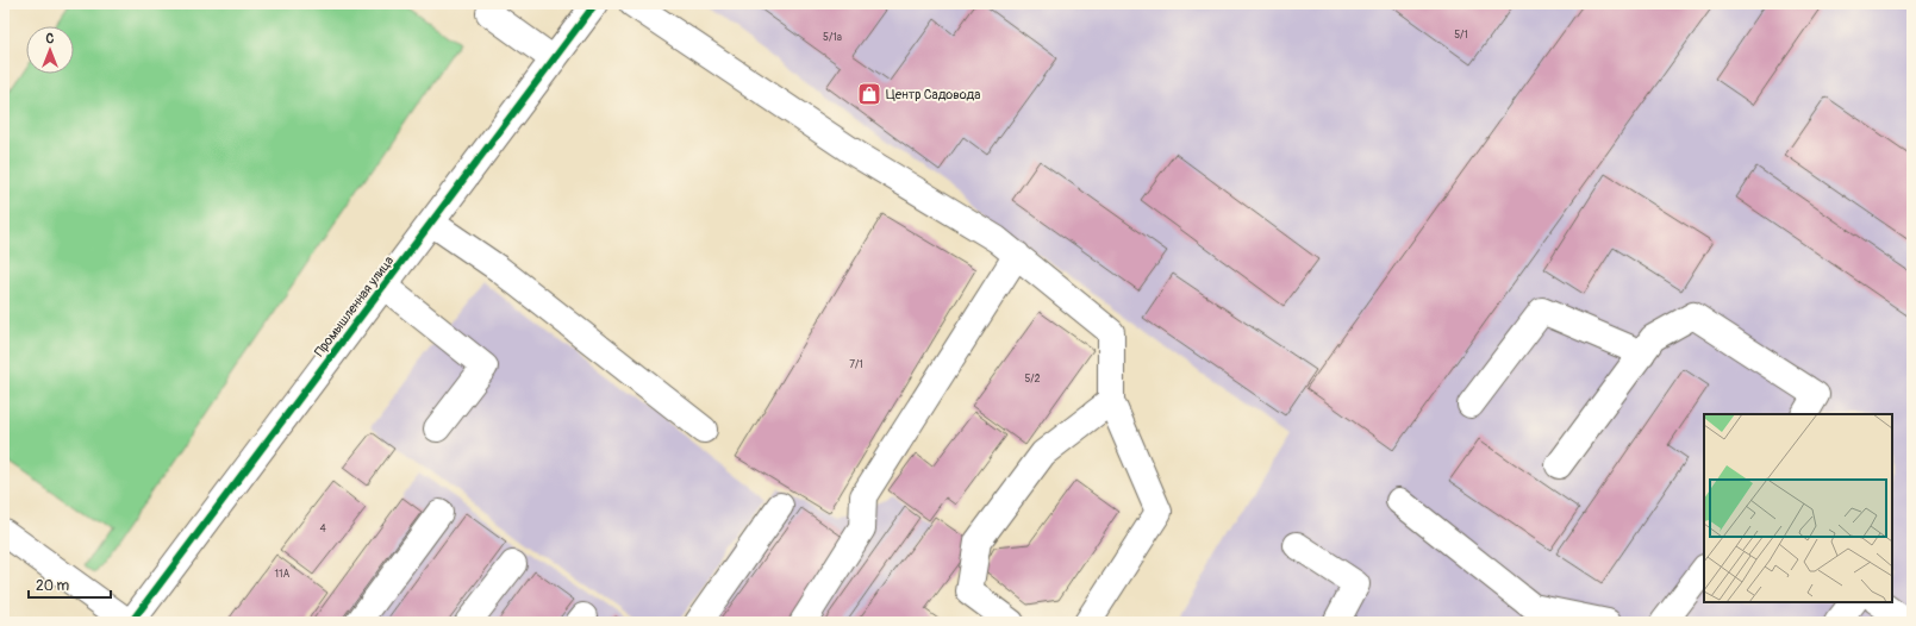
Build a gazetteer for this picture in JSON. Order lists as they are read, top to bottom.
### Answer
{
  "streets": {
    "street": ["Промышленная улица"]
  },
  "places": {
    "shop": ["Центр Садовода"]
  },
  "house_numbers": [
    "5/1",
    "5/1а",
    "7/1",
    "5/2",
    "4",
    "11А"
  ],
  "scale_bar": "20 m",
  "north": "top"
}
